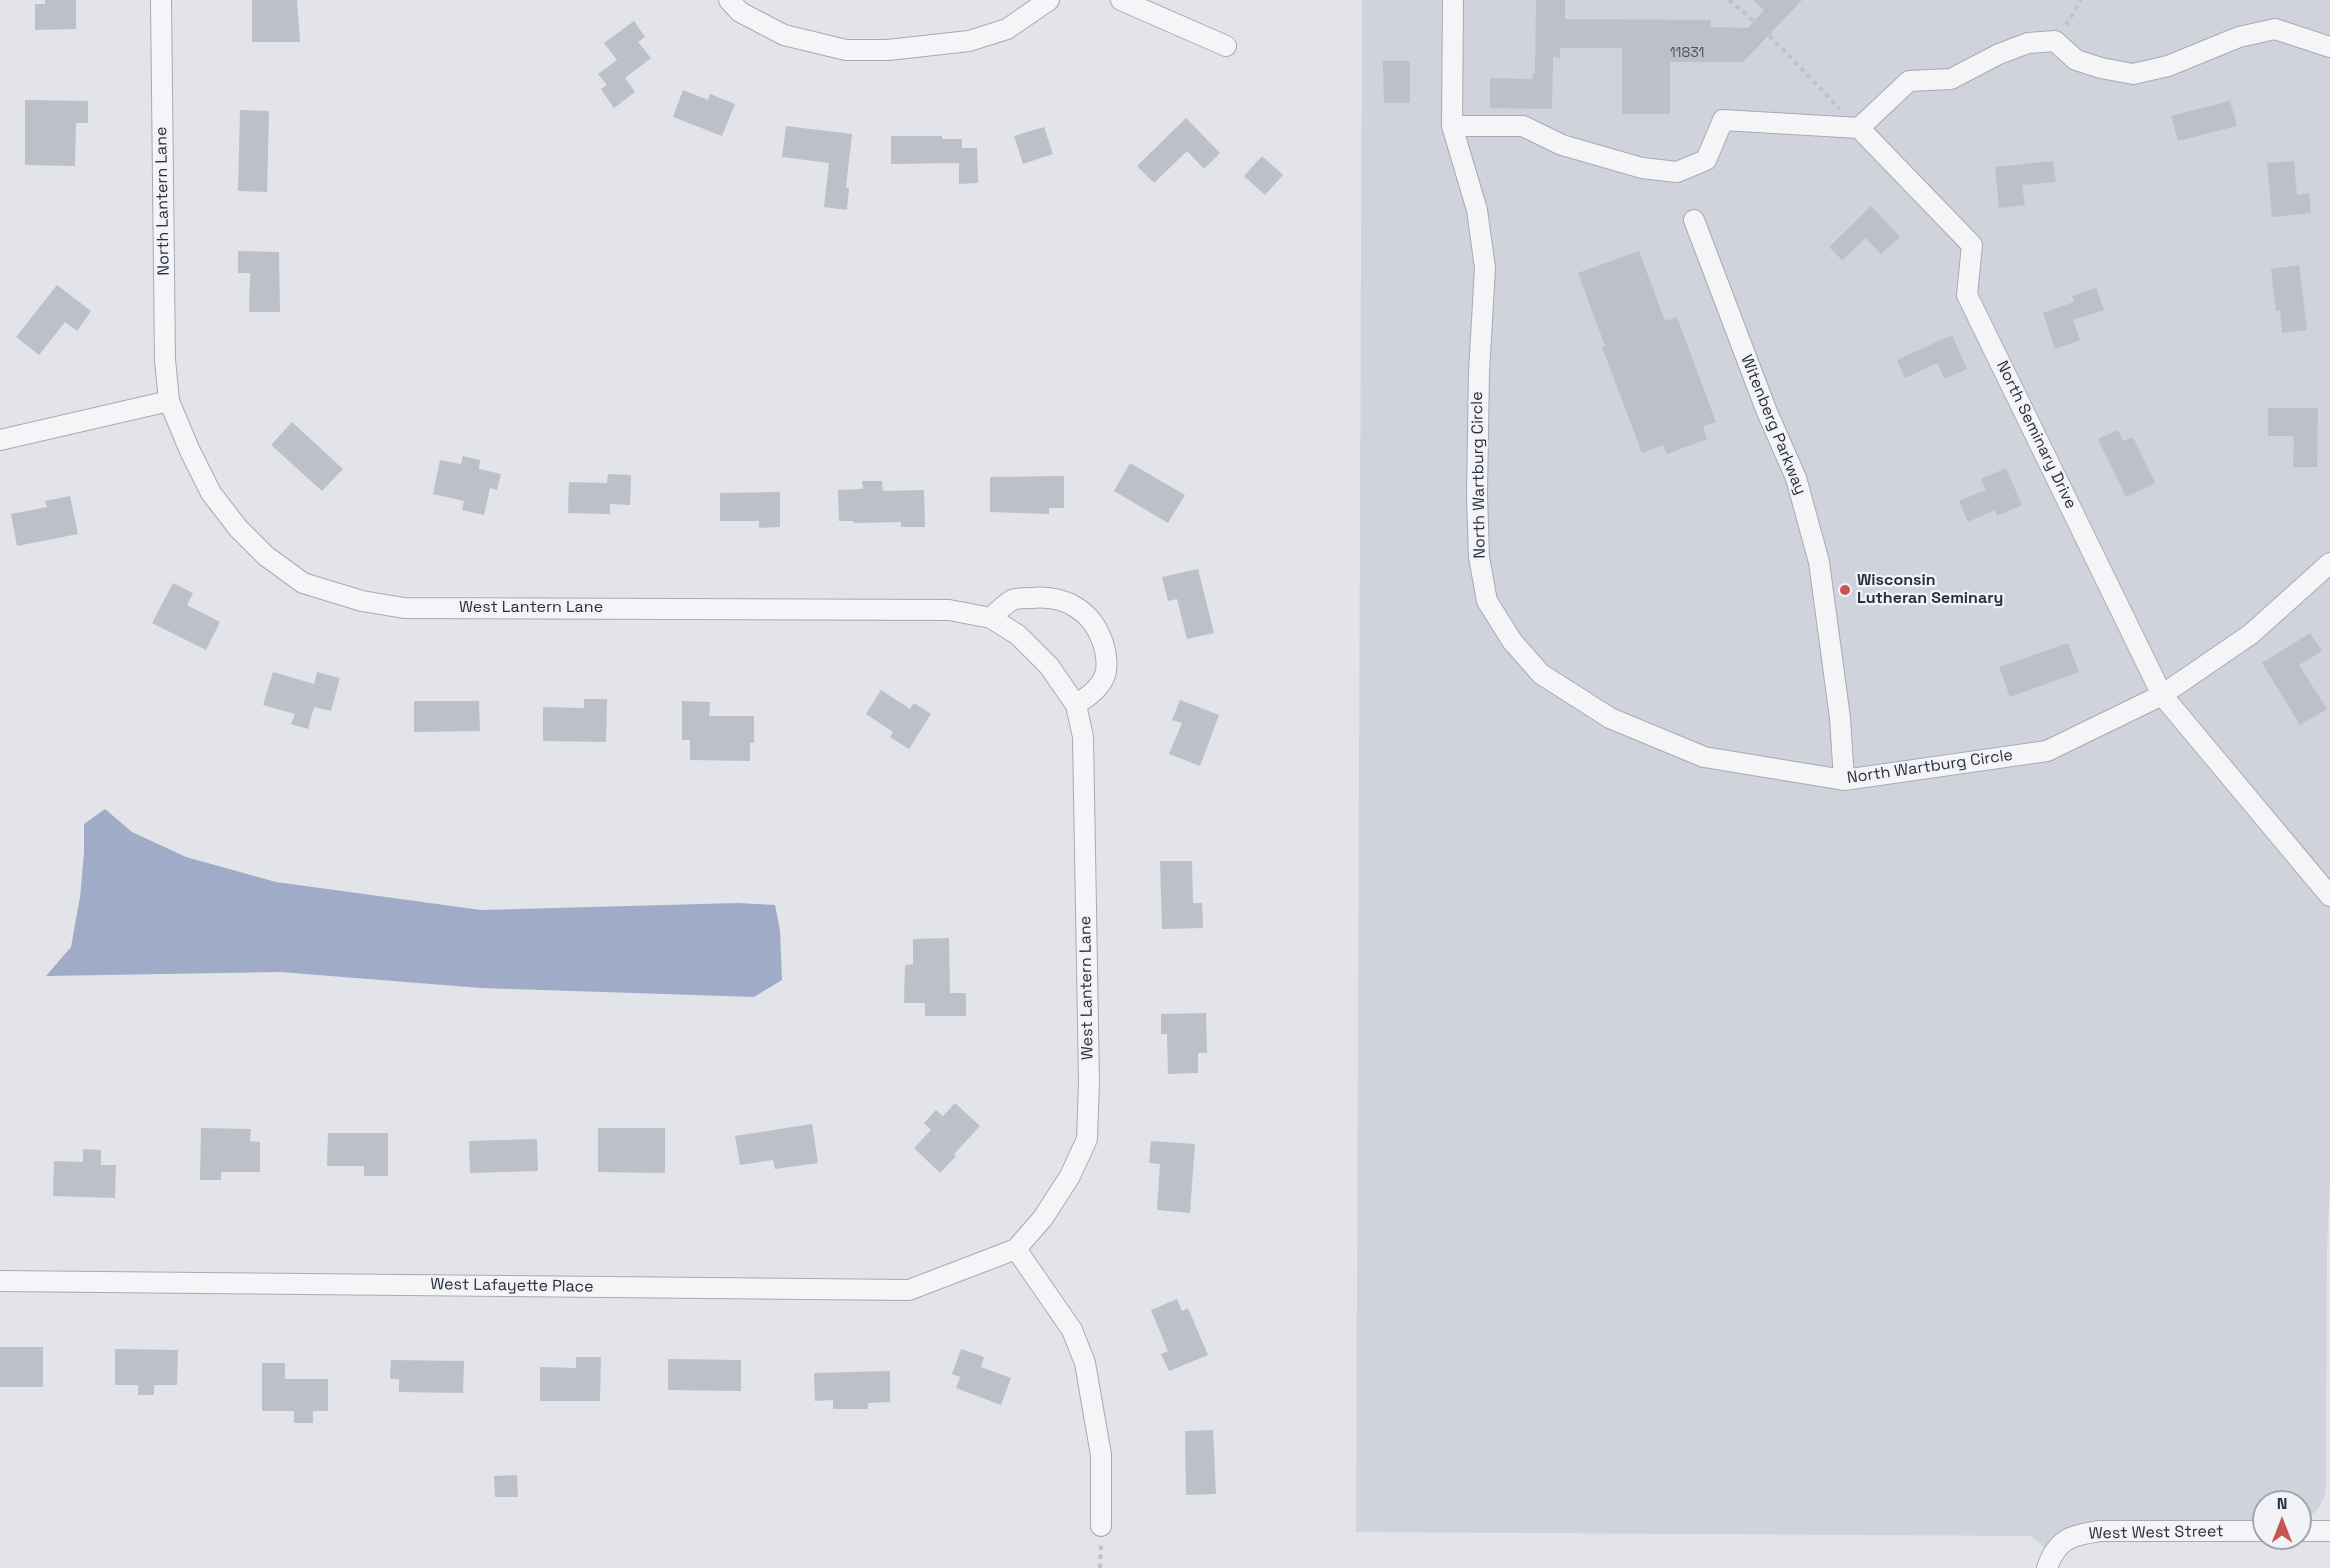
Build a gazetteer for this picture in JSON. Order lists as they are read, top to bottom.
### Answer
{
  "streets": {
    "street": [
      "North Lantern Lane",
      "Witenberg Parkway",
      "North Seminary Drive",
      "North Wartburg Circle",
      "West Lantern Lane",
      "West Lafayette Place",
      "West West Street"
    ]
  },
  "crossings": [
    ["North Lantern Lane", "West Lantern Lane"],
    ["Witenberg Parkway", "North Wartburg Circle"],
    ["North Seminary Drive", "North Wartburg Circle"],
    ["West Lantern Lane", "West Lafayette Place"]
  ],
  "places": ["Wisconsin Lutheran Seminary"],
  "house_numbers": ["11831"],
  "north": "top"
}
